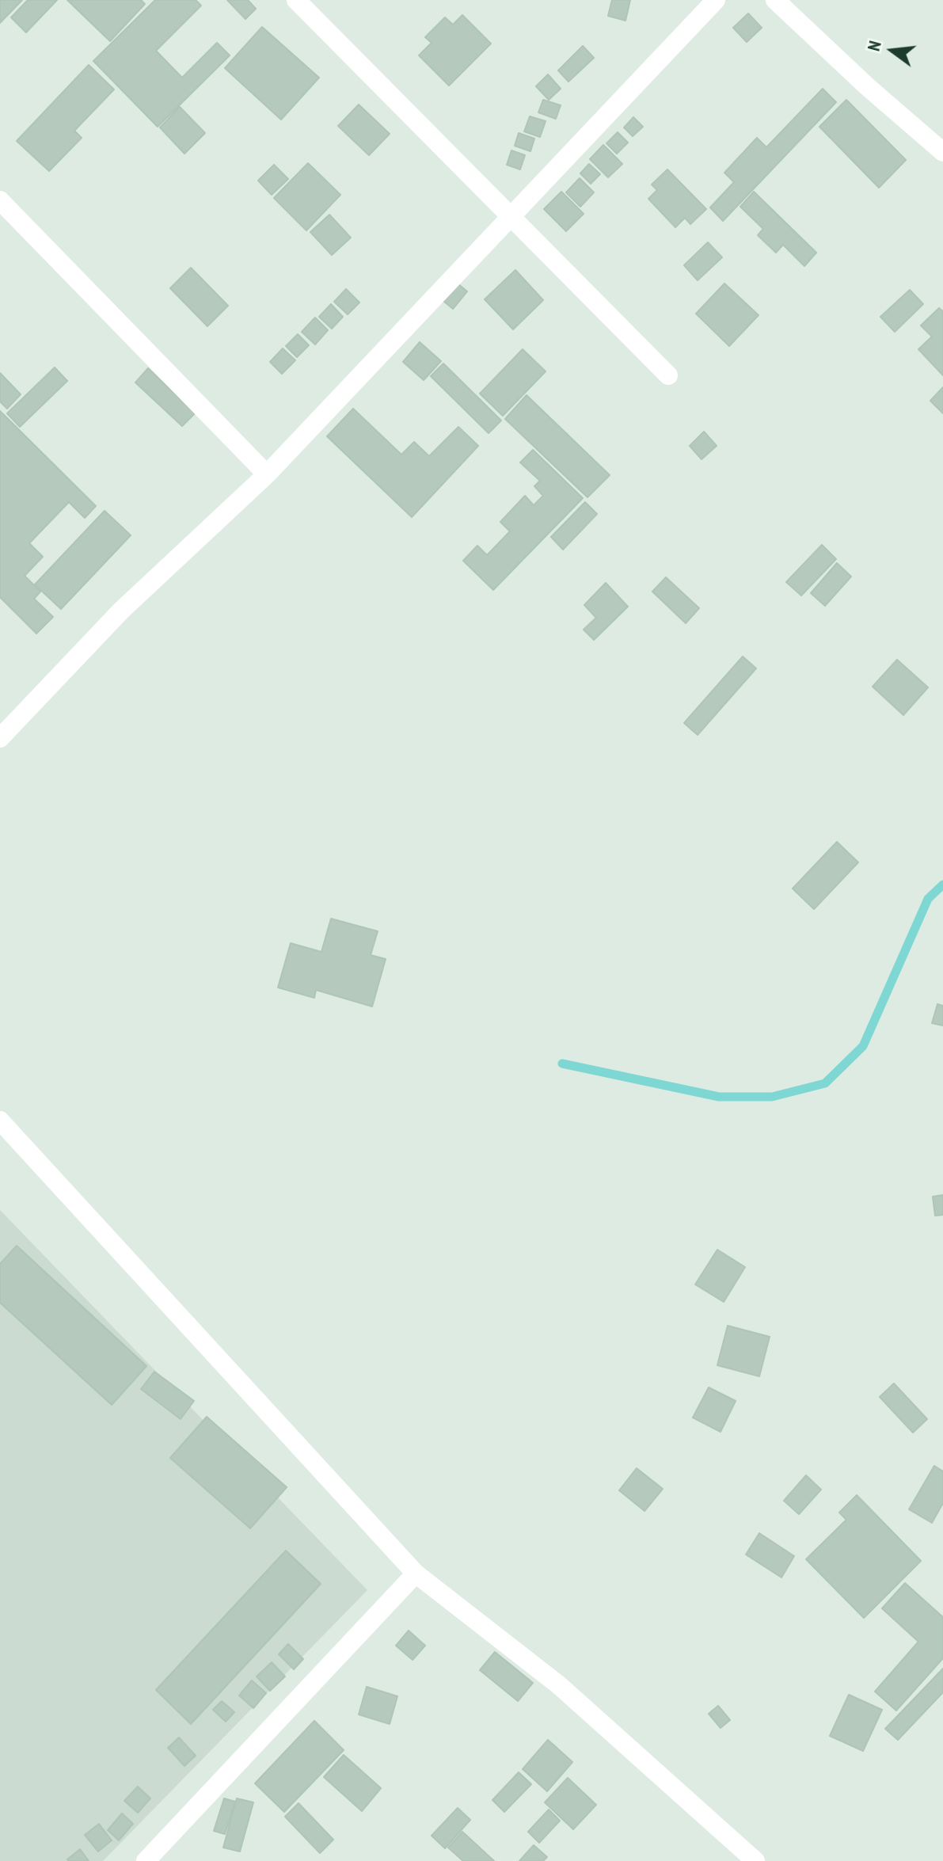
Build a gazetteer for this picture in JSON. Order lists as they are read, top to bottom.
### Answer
{
  "north": "left"
}
